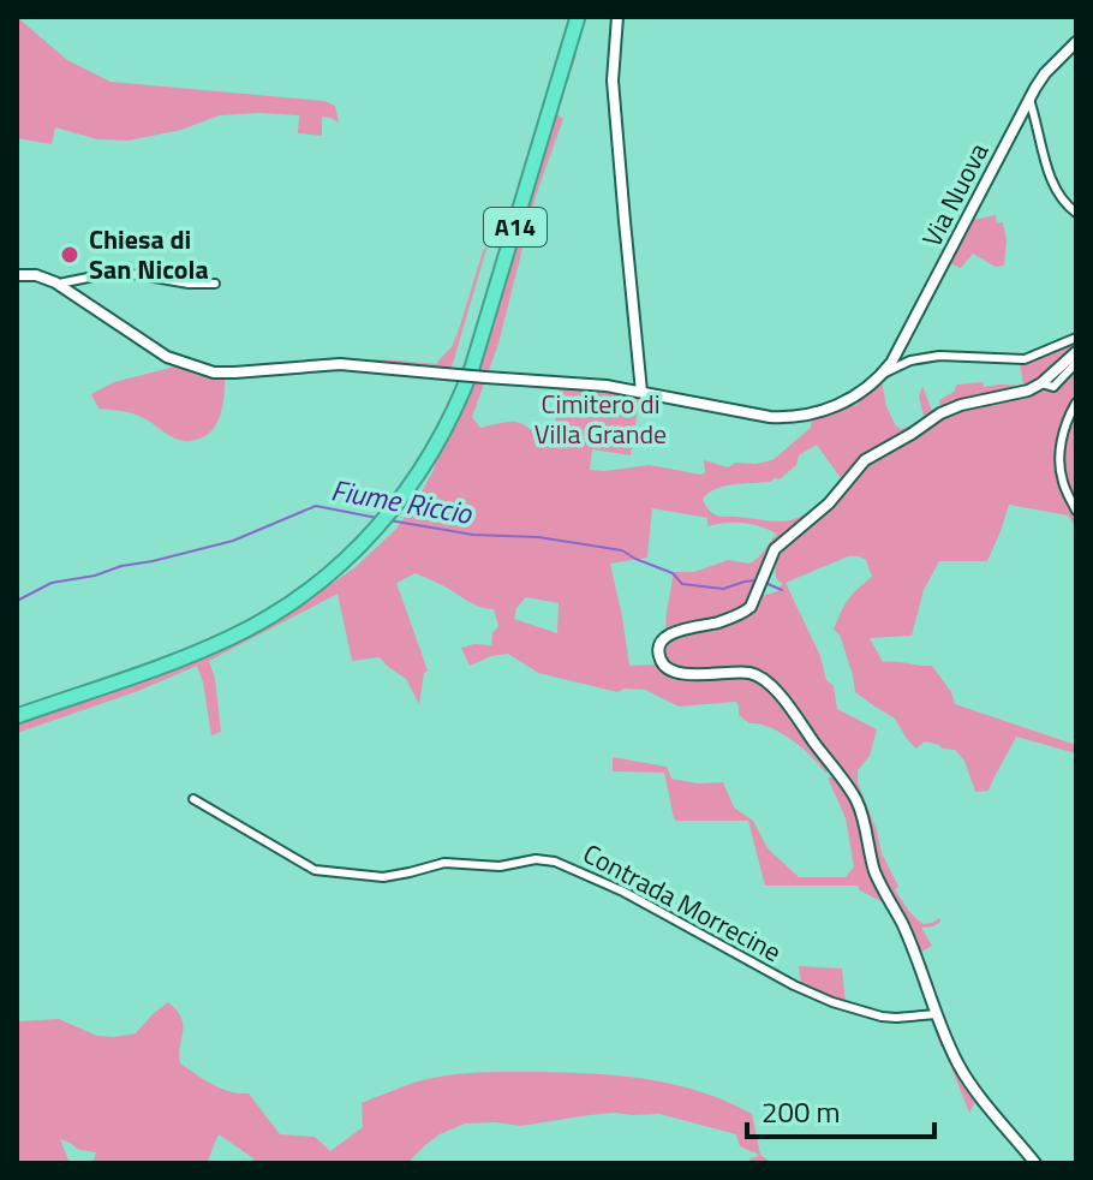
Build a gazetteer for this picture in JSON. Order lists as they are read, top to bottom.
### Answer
{
  "streets": {
    "highway": ["A14"],
    "street": ["Via Nuova", "Contrada Morrecine"]
  },
  "water": ["Fiume Riccio"],
  "parks": ["Cimitero di Villa Grande"],
  "places": ["Chiesa di San Nicola"],
  "scale_bar": "200 m"
}
